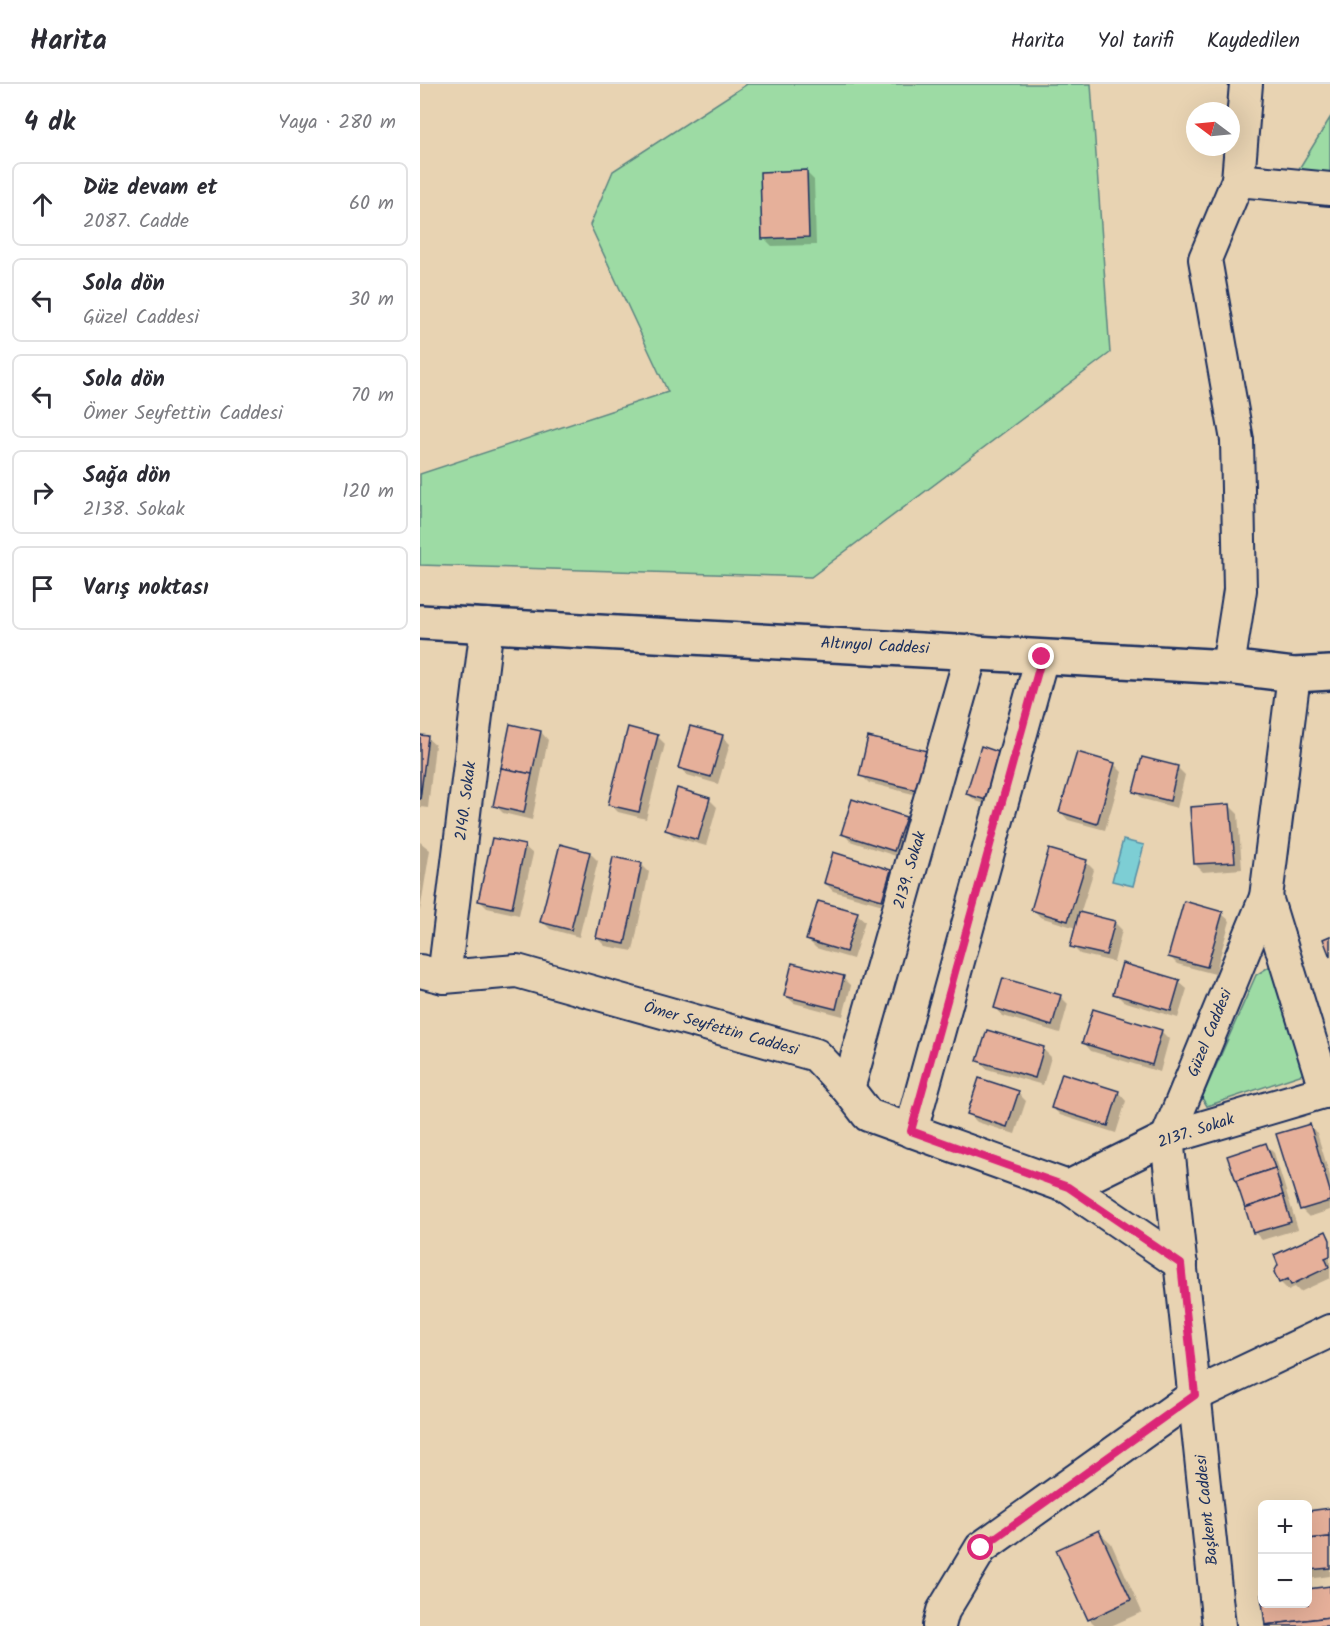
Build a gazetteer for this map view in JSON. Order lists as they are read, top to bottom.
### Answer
{
  "streets": {
    "main road": ["Altınyol Caddesi"],
    "street": [
      "2140. Sokak",
      "2139. Sokak",
      "Ömer Seyfettin Caddesi",
      "Güzel Caddesi",
      "2137. Sokak",
      "Başkent Caddesi"
    ]
  },
  "crossings": [
    ["Altınyol Caddesi", "2140. Sokak"],
    ["Altınyol Caddesi", "2139. Sokak"],
    ["Altınyol Caddesi", "Güzel Caddesi"],
    ["2140. Sokak", "Ömer Seyfettin Caddesi"],
    ["2139. Sokak", "Ömer Seyfettin Caddesi"],
    ["Ömer Seyfettin Caddesi", "Güzel Caddesi"],
    ["Ömer Seyfettin Caddesi", "2137. Sokak"],
    ["Güzel Caddesi", "2137. Sokak"],
    ["Güzel Caddesi", "Başkent Caddesi"]
  ],
  "north": "left",
  "page": {
    "header": "Harita",
    "nav": ["Harita", "Yol tarifi", "Kaydedilen"],
    "heading": ["4 dk", "Yaya · 280 m"],
    "list": [
      ["Düz devam et", "2087. Cadde", "60 m"],
      ["Sola dön", "Güzel Caddesi", "30 m"],
      ["Sola dön", "Ömer Seyfettin Caddesi", "70 m"],
      ["Sağa dön", "2138. Sokak", "120 m"],
      "Varış noktası"
    ],
    "map_buttons": ["+", "−"]
  }
}
